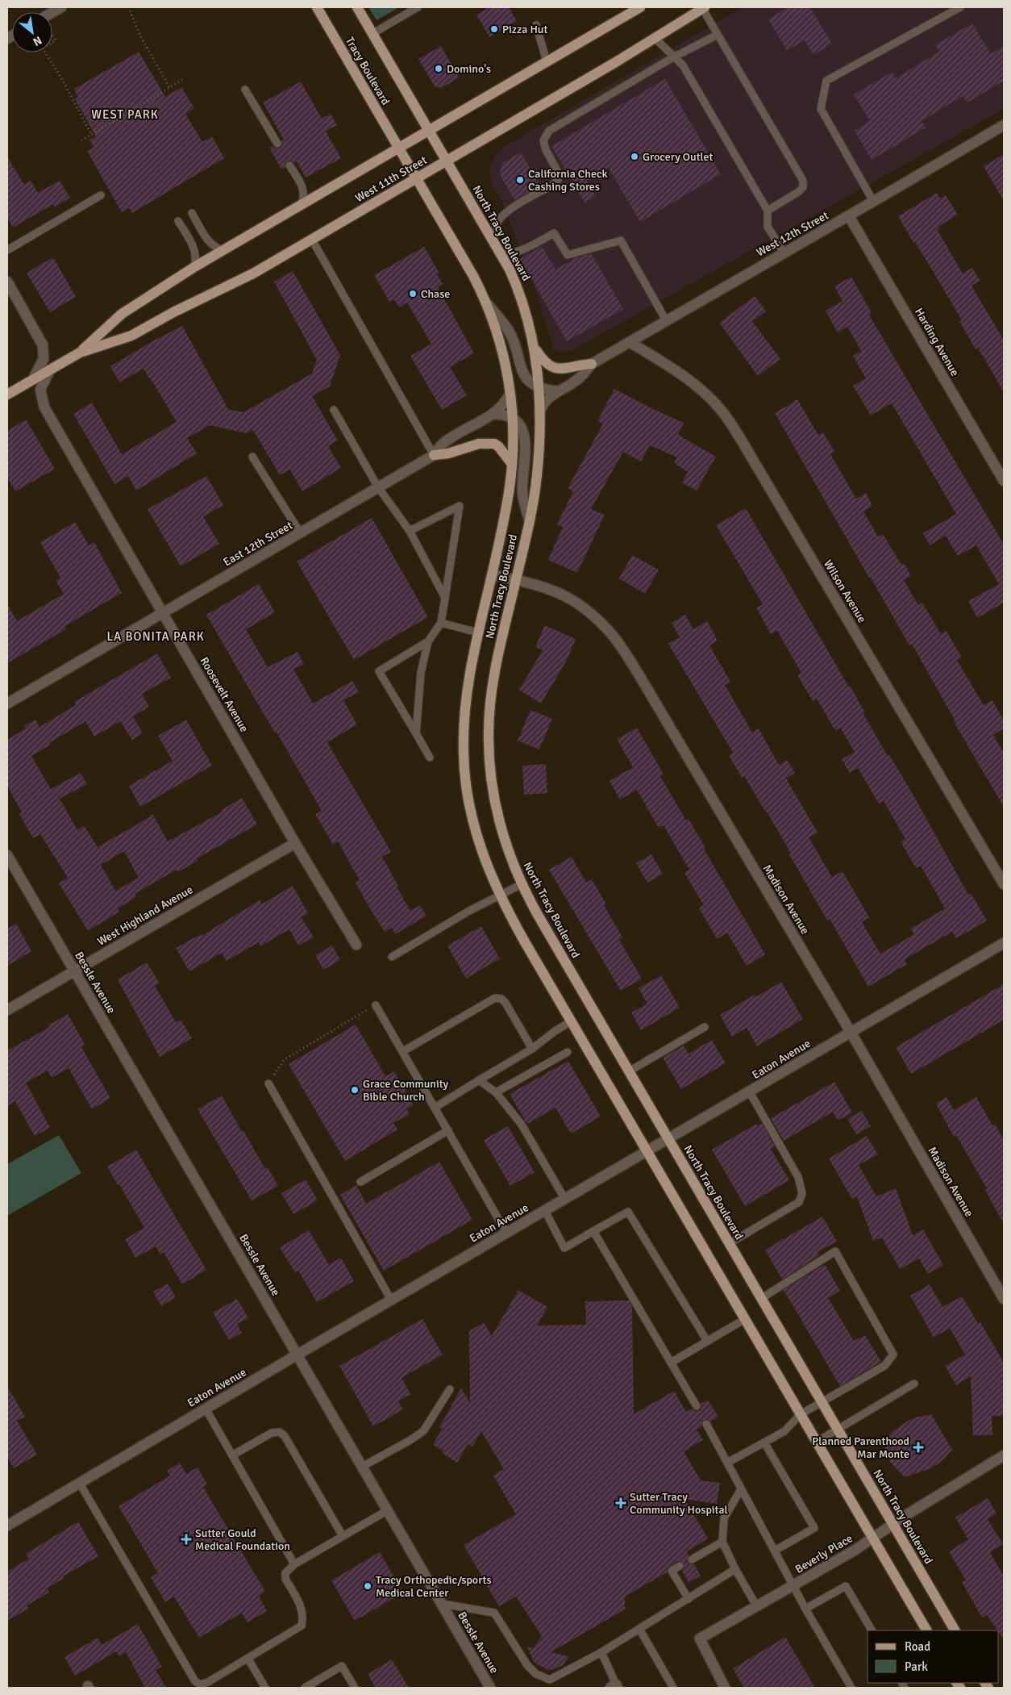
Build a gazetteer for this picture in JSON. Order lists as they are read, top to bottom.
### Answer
{
  "streets": {
    "main road": ["Tracy Boulevard", "West 11th Street", "North Tracy Boulevard"],
    "street": [
      "West 12th Street",
      "Harding Avenue",
      "East 12th Street",
      "Wilson Avenue",
      "Roosevelt Avenue",
      "Madison Avenue",
      "West Highland Avenue",
      "Bessle Avenue",
      "Eaton Avenue",
      "Beverly Place"
    ]
  },
  "crossings": [
    ["Tracy Boulevard", "West 11th Street"],
    ["Tracy Boulevard", "North Tracy Boulevard"],
    ["West 11th Street", "North Tracy Boulevard"],
    ["West 11th Street", "Roosevelt Avenue"],
    ["North Tracy Boulevard", "East 12th Street"],
    ["North Tracy Boulevard", "Madison Avenue"],
    ["North Tracy Boulevard", "Eaton Avenue"],
    ["North Tracy Boulevard", "Beverly Place"],
    ["West 12th Street", "Harding Avenue"],
    ["West 12th Street", "Wilson Avenue"],
    ["East 12th Street", "Roosevelt Avenue"],
    ["Roosevelt Avenue", "West Highland Avenue"],
    ["Madison Avenue", "Eaton Avenue"],
    ["West Highland Avenue", "Bessle Avenue"],
    ["Bessle Avenue", "Eaton Avenue"]
  ],
  "districts": ["WEST PARK", "LA BONITA PARK"],
  "places": {
    "other": [
      "Pizza Hut",
      "Domino's",
      "Grocery Outlet",
      "California Check Cashing Stores",
      "Chase",
      "Grace Community Bible Church",
      "Tracy Orthopedic/sports Medical Center"
    ],
    "health": ["Planned Parenthood Mar Monte", "Sutter Tracy Community Hospital", "Sutter Gould Medical Foundation"]
  },
  "legend": ["Road", "Park"],
  "north": "bottom right"
}
